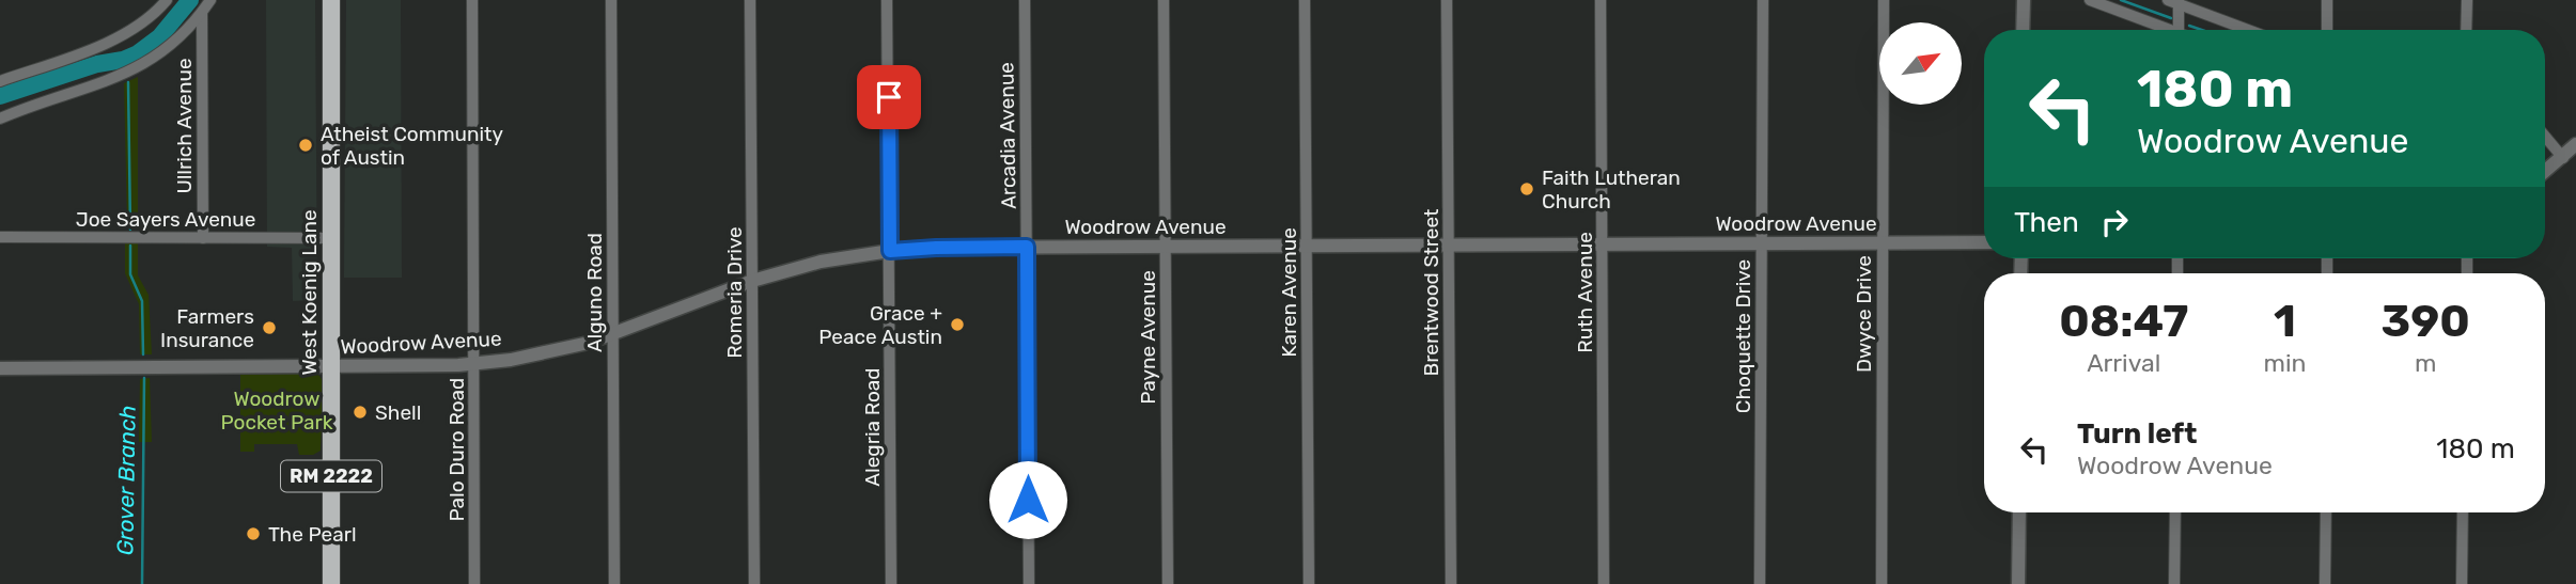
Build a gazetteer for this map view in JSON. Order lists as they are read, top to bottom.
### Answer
{
  "streets": {
    "main road": ["West Koenig Lane", "RM 2222"],
    "street": [
      "Ullrich Avenue",
      "Arcadia Avenue",
      "Joe Sayers Avenue",
      "Woodrow Avenue",
      "Alguno Road",
      "Romeria Drive",
      "Karen Avenue",
      "Brentwood Street",
      "Ruth Avenue",
      "Dwyce Drive",
      "Choquette Drive",
      "Payne Avenue",
      "Alegria Road",
      "Palo Duro Road"
    ]
  },
  "crossings": [
    ["Ullrich Avenue", "Joe Sayers Avenue"],
    ["Arcadia Avenue", "Woodrow Avenue"],
    ["Joe Sayers Avenue", "West Koenig Lane"],
    ["Woodrow Avenue", "West Koenig Lane"],
    ["Woodrow Avenue", "Alguno Road"],
    ["Woodrow Avenue", "Romeria Drive"],
    ["Woodrow Avenue", "Karen Avenue"],
    ["Woodrow Avenue", "Brentwood Street"],
    ["Woodrow Avenue", "Ruth Avenue"],
    ["Woodrow Avenue", "Dwyce Drive"],
    ["Woodrow Avenue", "Choquette Drive"],
    ["Woodrow Avenue", "Payne Avenue"],
    ["Woodrow Avenue", "Alegria Road"],
    ["Woodrow Avenue", "Palo Duro Road"]
  ],
  "water": ["Grover Branch"],
  "parks": ["Woodrow Pocket Park"],
  "places": [
    "Atheist Community of Austin",
    "Faith Lutheran Church",
    "Grace + Peace Austin",
    "Farmers Insurance",
    "Shell",
    "The Pearl"
  ],
  "north": "top right",
  "page": {
    "turn": ["180 m", "Woodrow Avenue"],
    "then": "Then",
    "eta": [
      "08:47",
      "Arrival",
      "1",
      "min",
      "390",
      "m"
    ],
    "list": [
      {
        "name": "Turn left",
        "note": "Woodrow Avenue",
        "value": "180 m"
      }
    ]
  }
}
